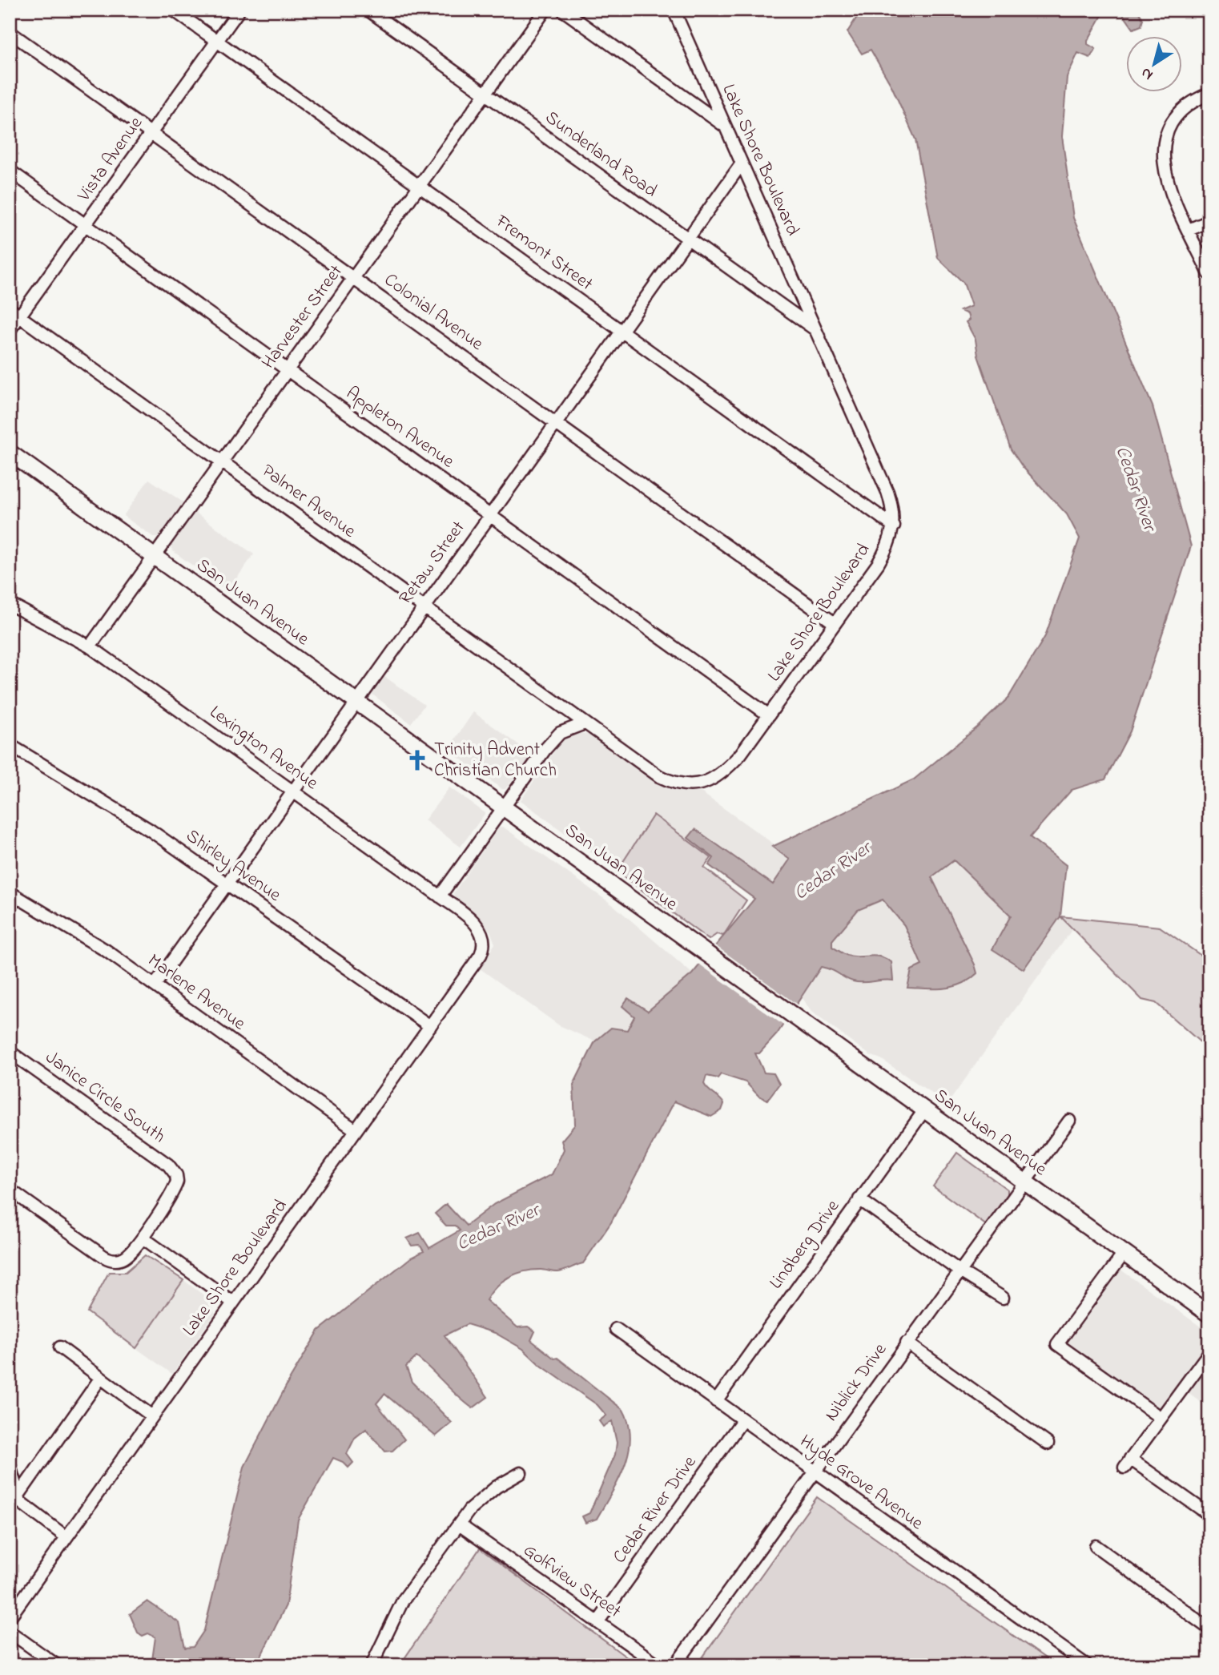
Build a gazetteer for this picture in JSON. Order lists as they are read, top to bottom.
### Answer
{
  "streets": {
    "main road": ["San Juan Avenue"],
    "street": [
      "Sunderland Road",
      "Vista Avenue",
      "Lake Shore Boulevard",
      "Fremont Street",
      "Colonial Avenue",
      "Harvester Street",
      "Appleton Avenue",
      "Palmer Avenue",
      "Retaw Street",
      "Lexington Avenue",
      "Shirley Avenue",
      "Marlene Avenue",
      "Janice Circle South",
      "Lindberg Drive",
      "Niblick Drive",
      "Hyde Grove Avenue",
      "Cedar River Drive",
      "Golfview Street"
    ]
  },
  "crossings": [
    ["Sunderland Road", "Lake Shore Boulevard"],
    ["Sunderland Road", "Harvester Street"],
    ["Sunderland Road", "Retaw Street"],
    ["Vista Avenue", "Fremont Street"],
    ["Vista Avenue", "Colonial Avenue"],
    ["Vista Avenue", "Appleton Avenue"],
    ["Vista Avenue", "Palmer Avenue"],
    ["Lake Shore Boulevard", "Fremont Street"],
    ["Lake Shore Boulevard", "Colonial Avenue"],
    ["Lake Shore Boulevard", "Appleton Avenue"],
    ["Lake Shore Boulevard", "Palmer Avenue"],
    ["Lake Shore Boulevard", "Retaw Street"],
    ["Lake Shore Boulevard", "Lexington Avenue"],
    ["Lake Shore Boulevard", "Shirley Avenue"],
    ["Lake Shore Boulevard", "Marlene Avenue"],
    ["Fremont Street", "Harvester Street"],
    ["Fremont Street", "Retaw Street"],
    ["Colonial Avenue", "Harvester Street"],
    ["Colonial Avenue", "Retaw Street"],
    ["Harvester Street", "Appleton Avenue"],
    ["Harvester Street", "Palmer Avenue"],
    ["Harvester Street", "San Juan Avenue"],
    ["Harvester Street", "Lexington Avenue"],
    ["Appleton Avenue", "Retaw Street"],
    ["Palmer Avenue", "Retaw Street"],
    ["Retaw Street", "San Juan Avenue"],
    ["Retaw Street", "Lexington Avenue"],
    ["Retaw Street", "Shirley Avenue"],
    ["Retaw Street", "Marlene Avenue"],
    ["San Juan Avenue", "Lindberg Drive"],
    ["San Juan Avenue", "Niblick Drive"],
    ["Lindberg Drive", "Hyde Grove Avenue"],
    ["Niblick Drive", "Hyde Grove Avenue"],
    ["Hyde Grove Avenue", "Cedar River Drive"],
    ["Cedar River Drive", "Golfview Street"]
  ],
  "water": ["Cedar River"],
  "places": {
    "church": ["Trinity Advent Christian Church"]
  },
  "north": "bottom left"
}
